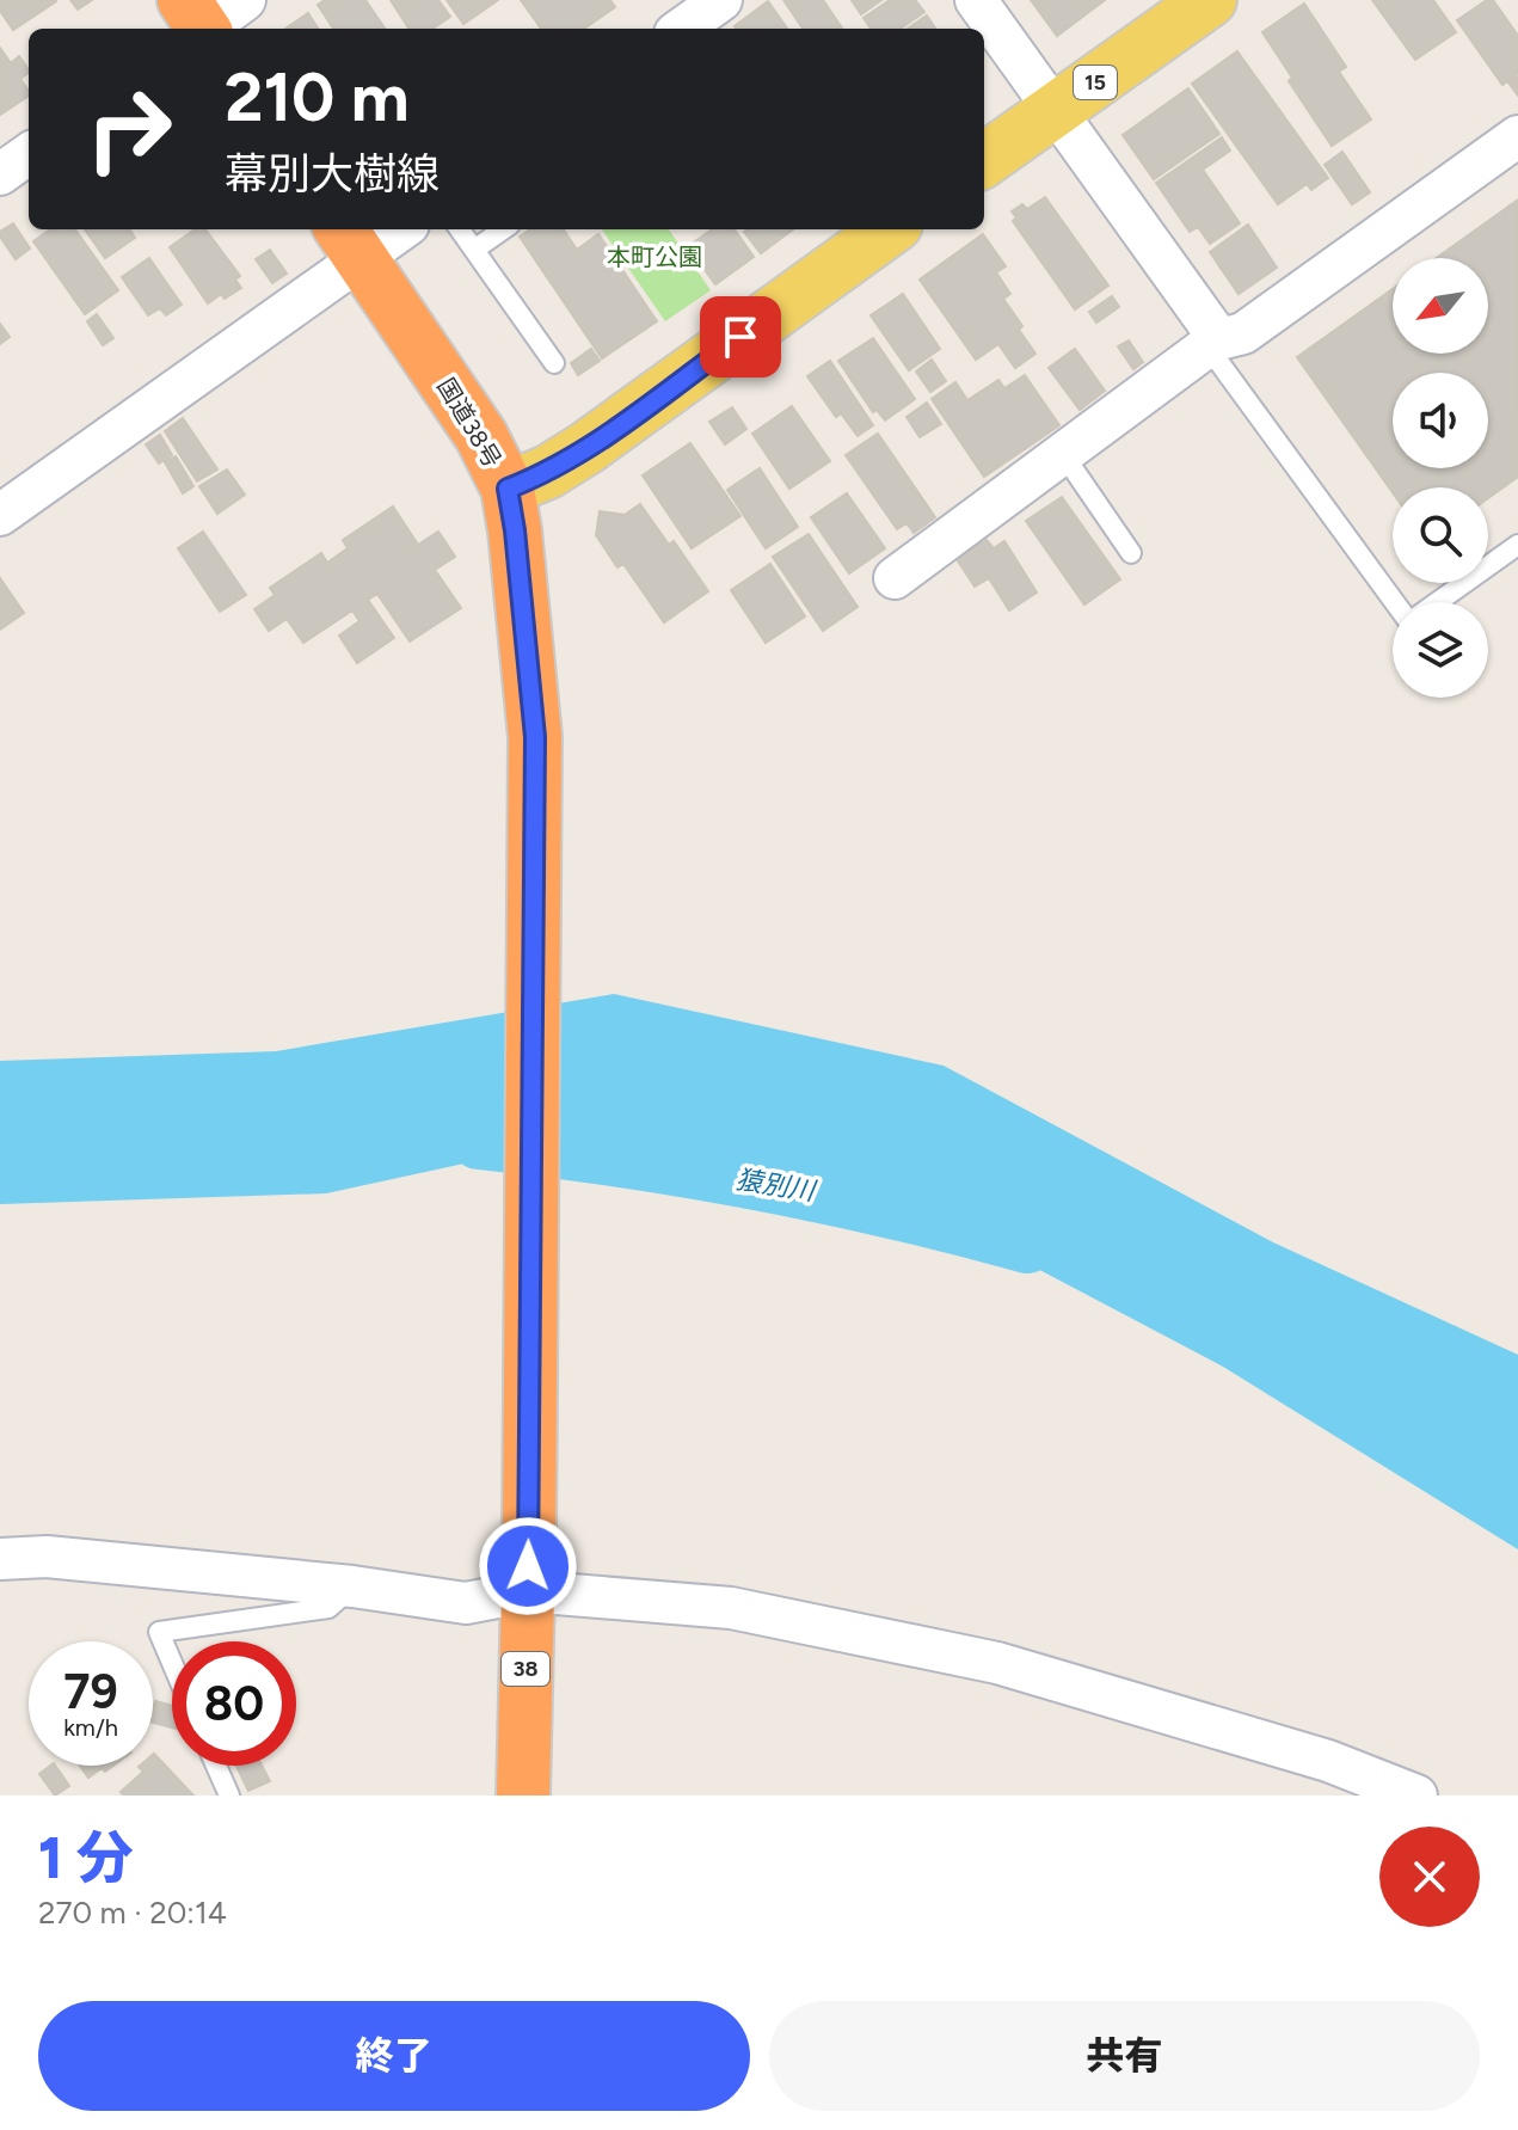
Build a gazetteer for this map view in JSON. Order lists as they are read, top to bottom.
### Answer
{
  "streets": {
    "highway": ["国道38号", "38"],
    "main road": ["15"]
  },
  "water": ["猿別川"],
  "parks": ["本町公園"],
  "north": "bottom left",
  "page": {
    "turn": ["210 m", "幕別大樹線"],
    "speed": "79 km/h",
    "limit": "80",
    "heading": ["1 分", "270 m · 20:14"],
    "buttons": ["終了", "共有"]
  }
}
